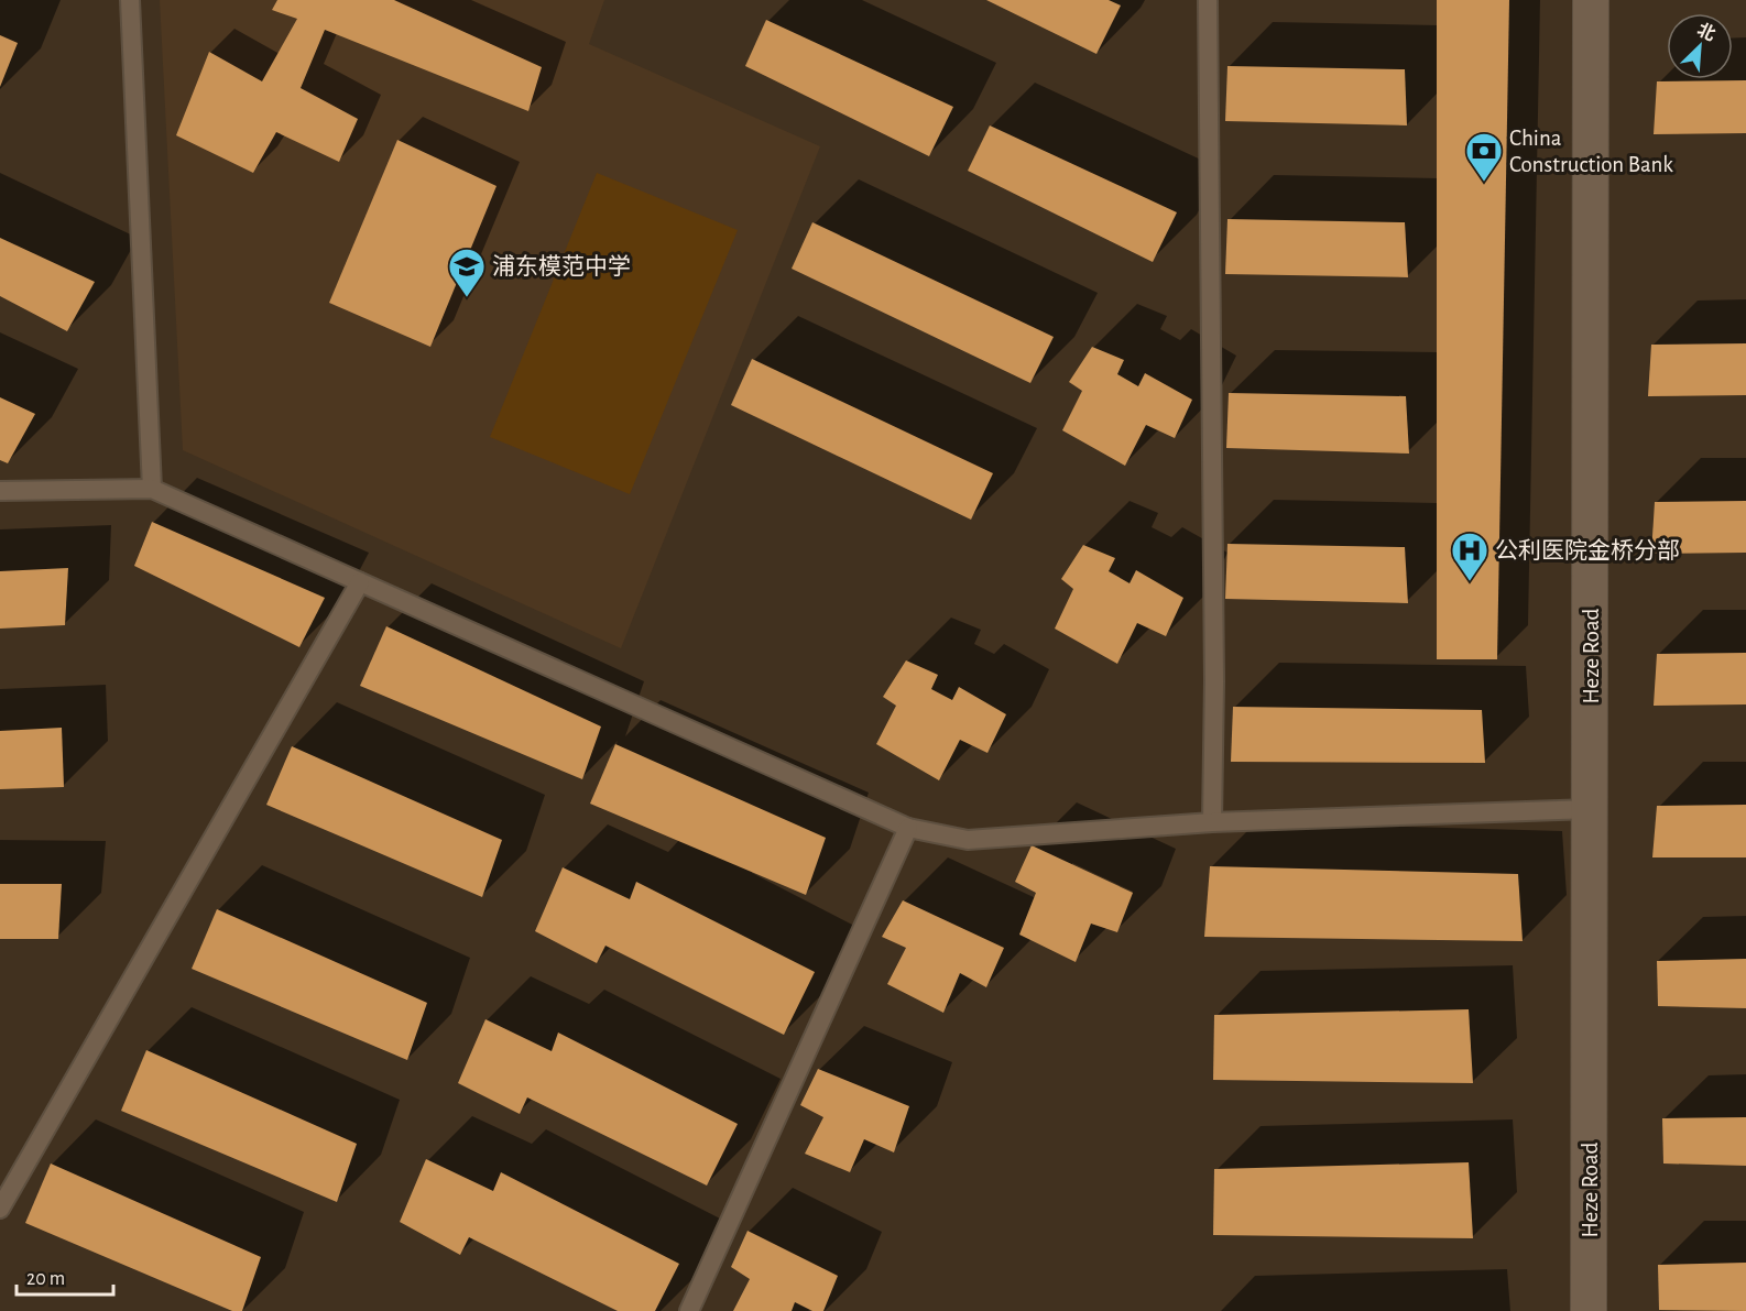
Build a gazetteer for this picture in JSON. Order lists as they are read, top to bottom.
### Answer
{
  "streets": {
    "street": ["Heze Road"]
  },
  "places": {
    "bank": ["China Construction Bank"],
    "school or university": ["浦东模范中学"],
    "hospital": ["公利医院金桥分部"]
  },
  "scale_bar": "20 m",
  "north": "top right"
}
